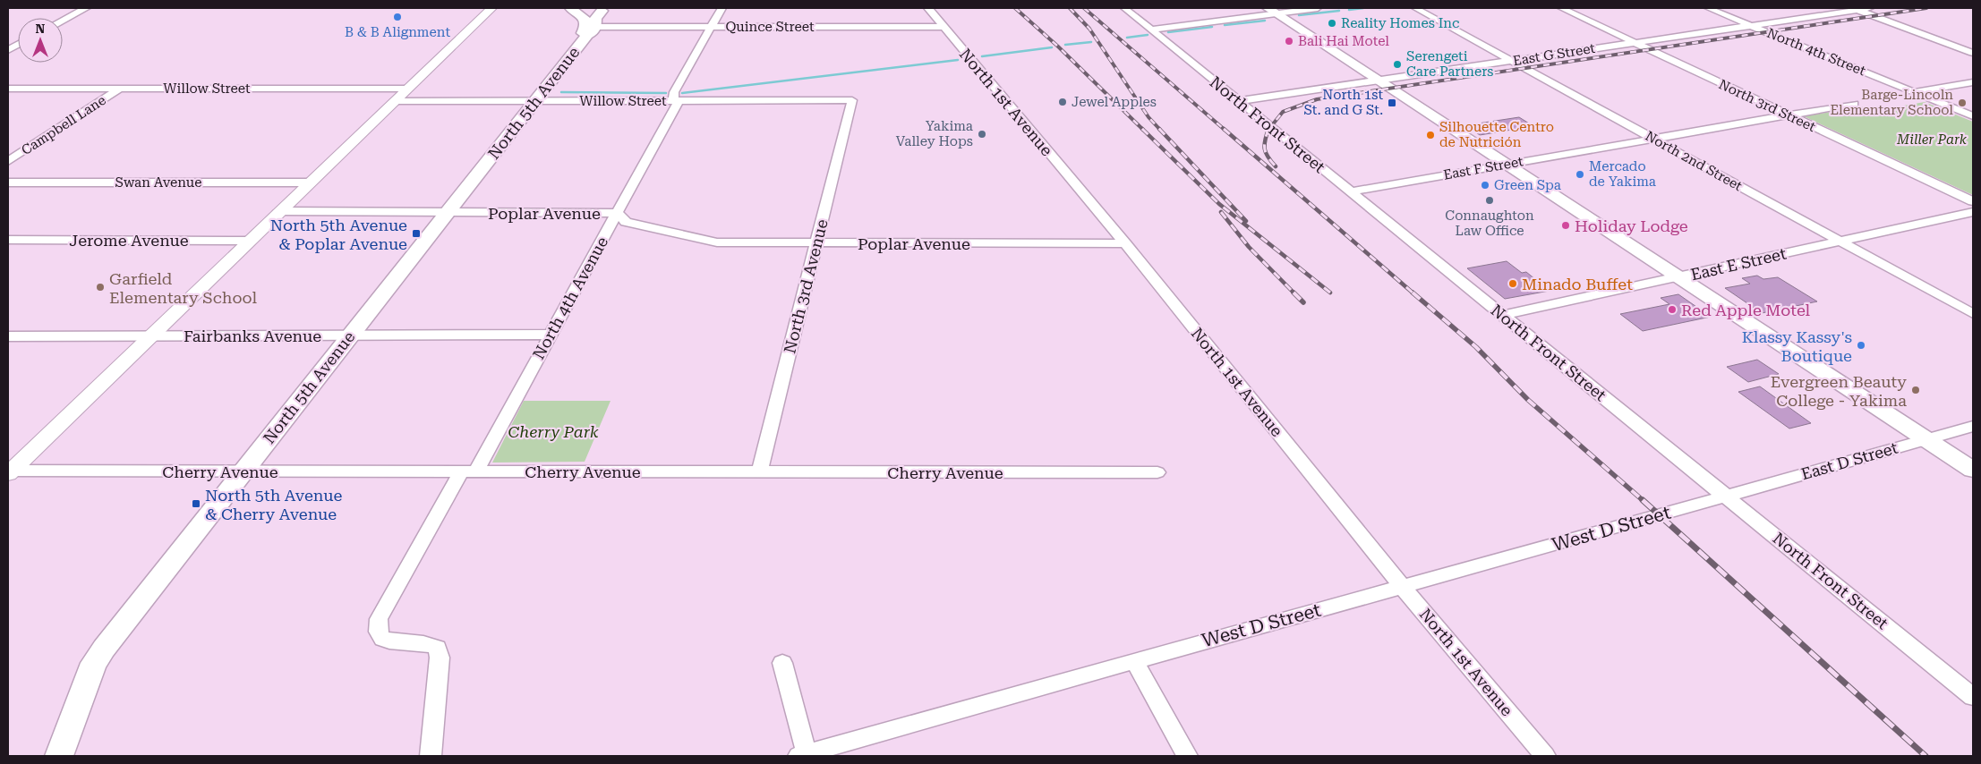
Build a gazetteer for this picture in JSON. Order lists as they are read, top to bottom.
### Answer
{
  "streets": {
    "main road": ["North 5th Avenue"],
    "street": [
      "Quince Street",
      "North 4th Street",
      "East G Street",
      "Willow Street",
      "North 1st Avenue",
      "North 3rd Street",
      "North Front Street",
      "Campbell Lane",
      "North 2nd Street",
      "East F Street",
      "Swan Avenue",
      "Poplar Avenue",
      "Jerome Avenue",
      "East E Street",
      "North 3rd Avenue",
      "North 4th Avenue",
      "Fairbanks Avenue",
      "East D Street",
      "Cherry Avenue",
      "West D Street"
    ]
  },
  "crossings": [
    ["Quince Street", "North 1st Avenue"],
    ["Quince Street", "North 5th Avenue"],
    ["Quince Street", "North 4th Avenue"],
    ["North 4th Street", "East G Street"],
    ["East G Street", "North 3rd Street"],
    ["East G Street", "North Front Street"],
    ["East G Street", "North 2nd Street"],
    ["Willow Street", "North 5th Avenue"],
    ["Willow Street", "Campbell Lane"],
    ["Willow Street", "North 3rd Avenue"],
    ["Willow Street", "North 4th Avenue"],
    ["North 1st Avenue", "Poplar Avenue"],
    ["North 1st Avenue", "West D Street"],
    ["North 5th Avenue", "Poplar Avenue"],
    ["North 5th Avenue", "Fairbanks Avenue"],
    ["North 5th Avenue", "Cherry Avenue"],
    ["North 3rd Street", "East F Street"],
    ["North Front Street", "East F Street"],
    ["North Front Street", "East E Street"],
    ["North Front Street", "East D Street"],
    ["North Front Street", "West D Street"],
    ["North 2nd Street", "East F Street"],
    ["North 2nd Street", "East E Street"],
    ["Poplar Avenue", "North 3rd Avenue"],
    ["Poplar Avenue", "North 4th Avenue"],
    ["North 3rd Avenue", "Cherry Avenue"],
    ["North 4th Avenue", "Fairbanks Avenue"],
    ["North 4th Avenue", "Cherry Avenue"],
    ["East D Street", "West D Street"]
  ],
  "parks": ["Miller Park", "Cherry Park"],
  "places": {
    "other": [
      "B & B Alignment",
      "Reality Homes Inc",
      "Bali Hai Motel",
      "Serengeti Care Partners",
      "Jewel Apples",
      "Barge-Lincoln Elementary School",
      "Yakima Valley Hops",
      "Silhouette Centro de Nutrición",
      "Mercado de Yakima",
      "Green Spa",
      "Connaughton Law Office",
      "Holiday Lodge",
      "Minado Buffet",
      "Garfield Elementary School",
      "Red Apple Motel",
      "Klassy Kassy's Boutique",
      "Evergreen Beauty College - Yakima"
    ],
    "transit": ["North 1st St. and G St.", "North 5th Avenue & Poplar Avenue", "North 5th Avenue & Cherry Avenue"]
  },
  "north": "top"
}
